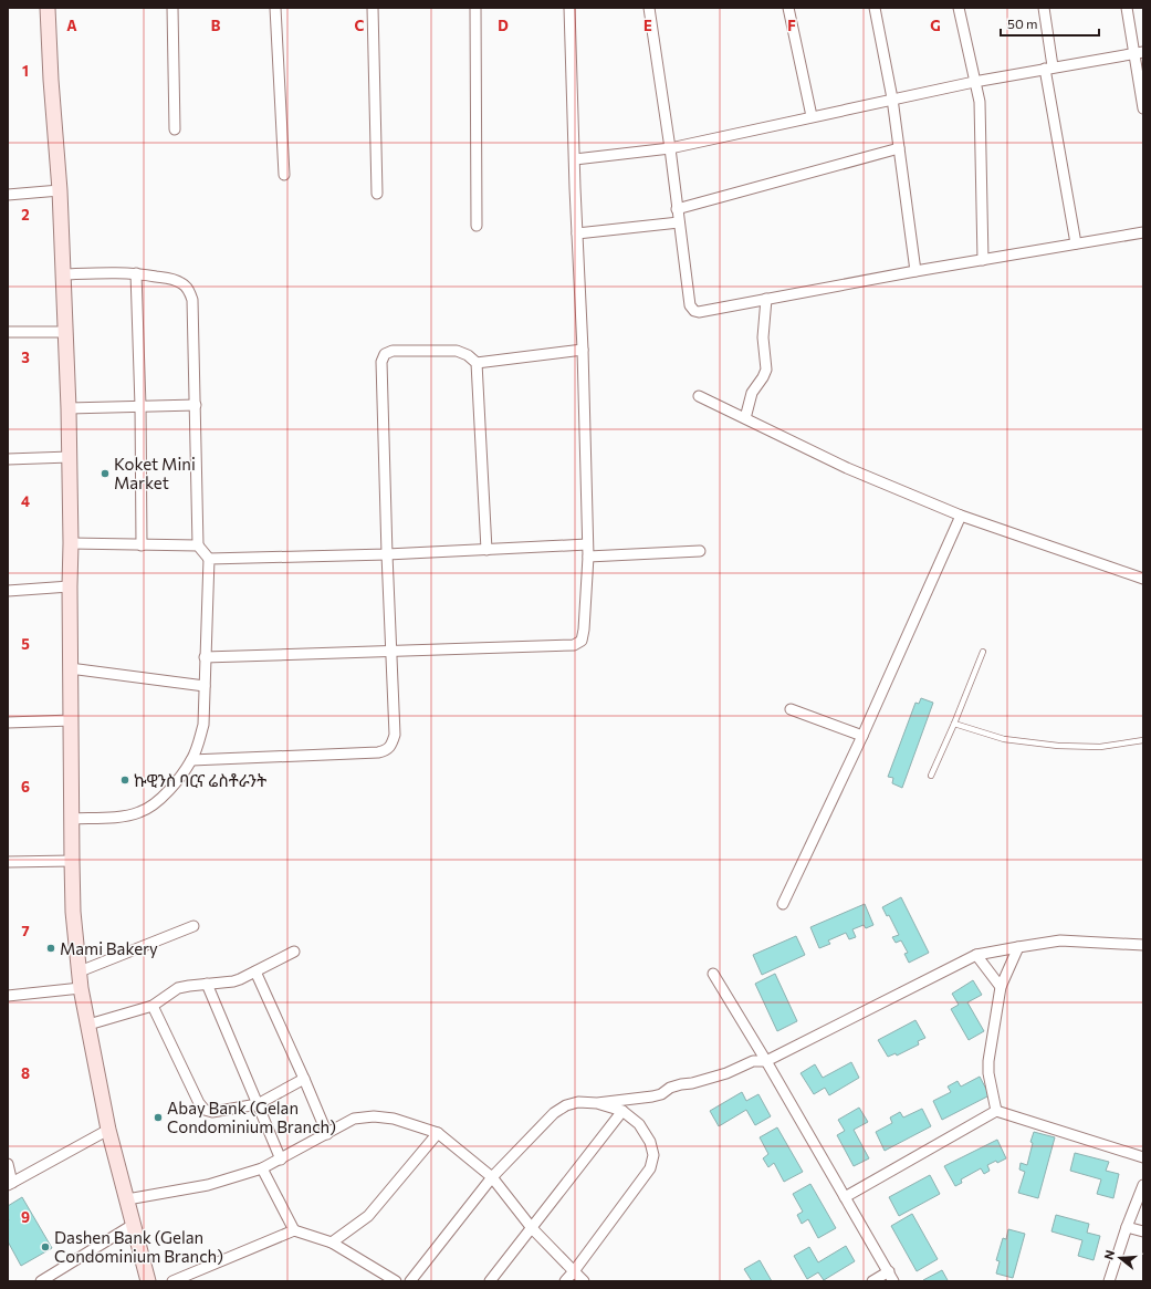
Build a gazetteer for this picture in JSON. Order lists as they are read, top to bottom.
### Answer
{
  "places": [
    "Koket Mini Market",
    "ኩዊንስ ባርና ሬስቶራንት",
    "Mami Bakery",
    "Abay Bank (Gelan Condominium Branch)",
    "Dashen Bank (Gelan Condominium Branch)"
  ],
  "scale_bar": "50 m",
  "north": "left",
  "grid": {
    "columns": [
      "A",
      "B",
      "C",
      "D",
      "E",
      "F",
      "G"
    ],
    "rows": [
      "1",
      "2",
      "3",
      "4",
      "5",
      "6",
      "7",
      "8",
      "9"
    ]
  }
}
